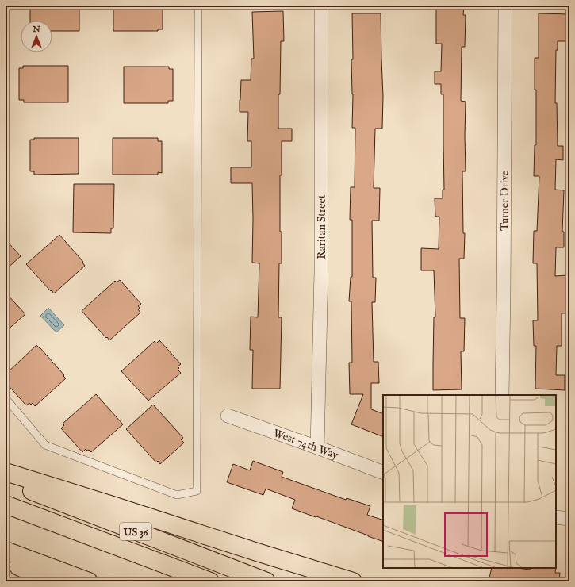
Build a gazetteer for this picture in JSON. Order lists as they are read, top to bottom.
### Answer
{
  "streets": {
    "highway": ["US 36"],
    "street": ["Turner Drive", "Raritan Street", "West 74th Way"]
  },
  "crossings": [
    ["Raritan Street", "West 74th Way"]
  ],
  "north": "top"
}
